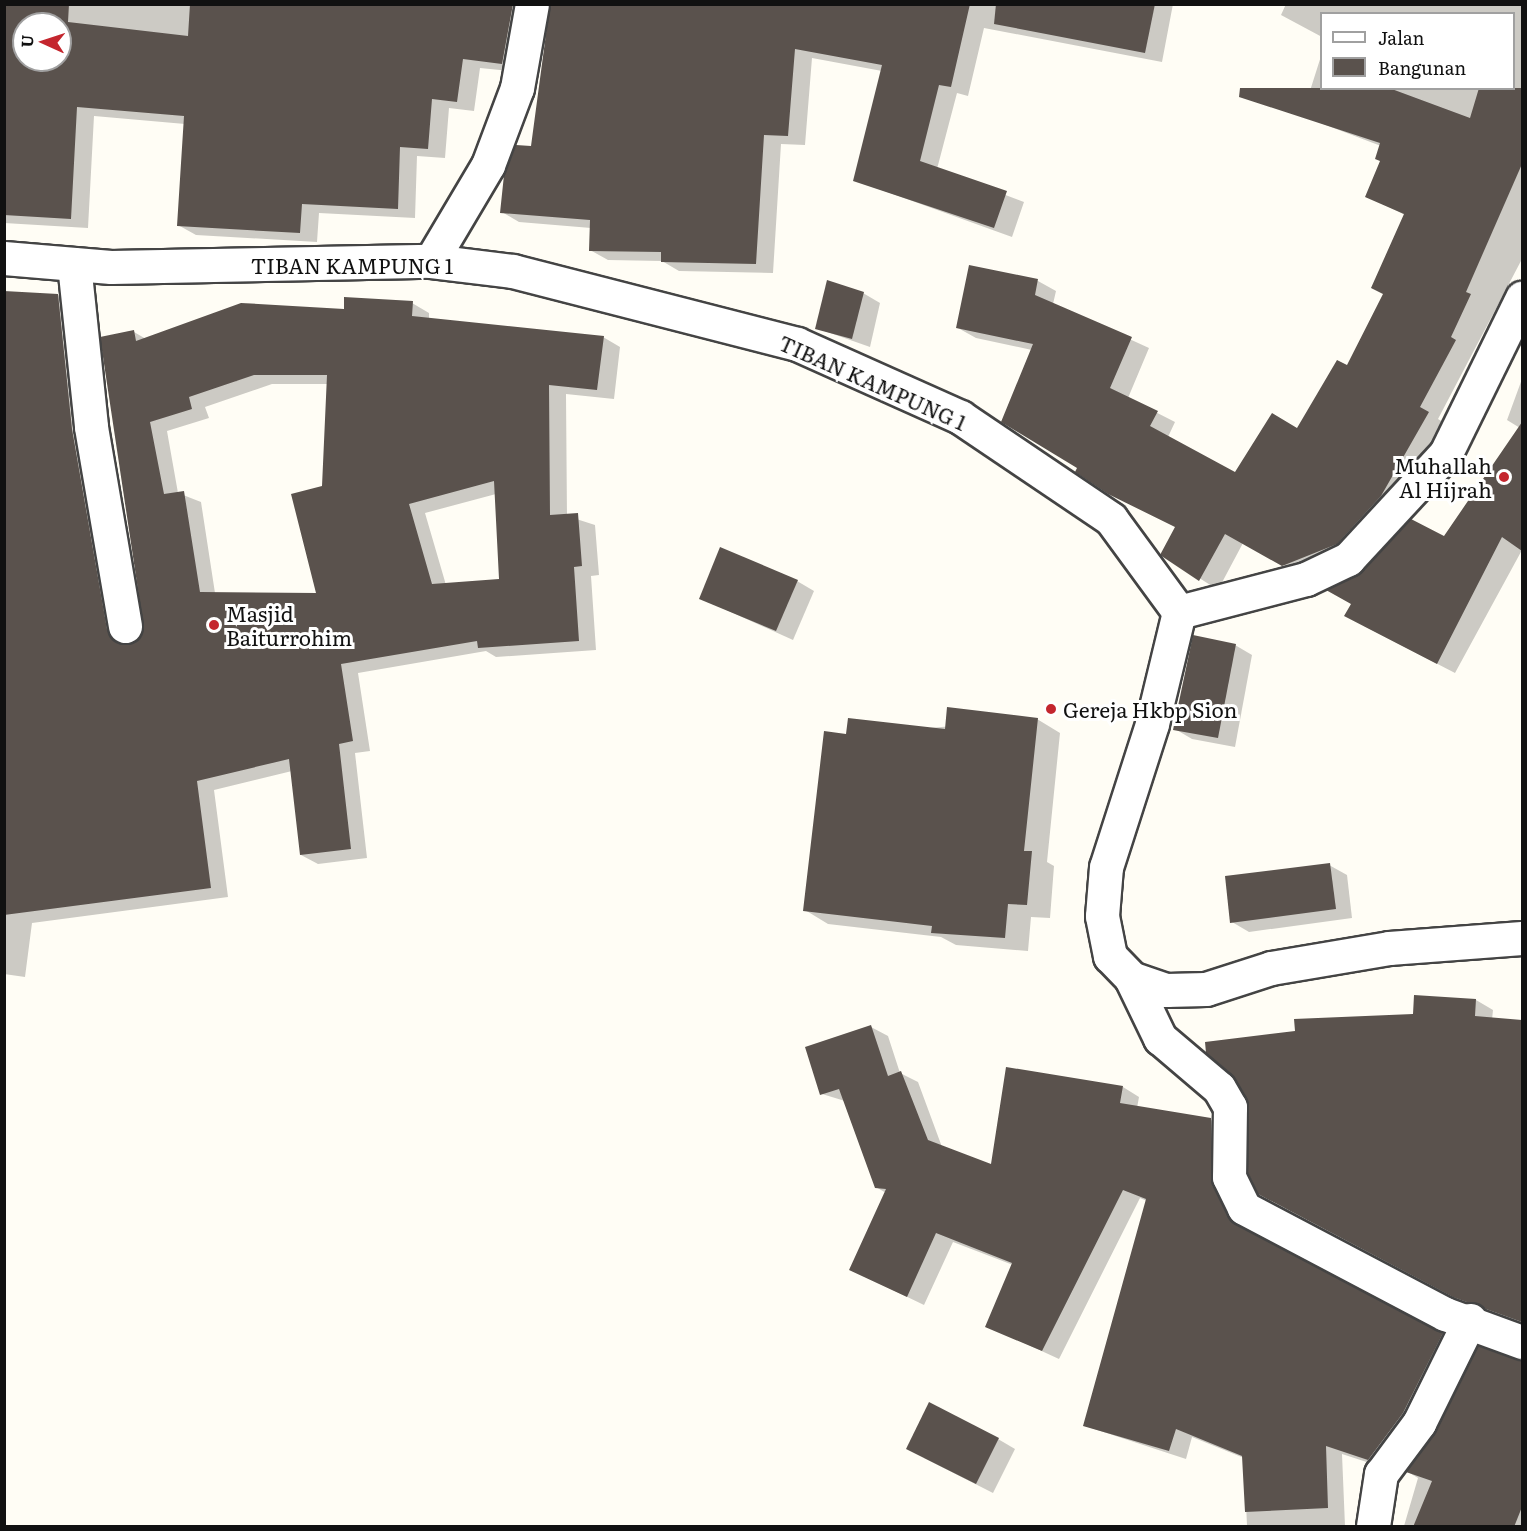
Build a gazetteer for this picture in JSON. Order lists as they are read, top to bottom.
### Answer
{
  "streets": {
    "street": ["TIBAN KAMPUNG 1"]
  },
  "places": ["Muhallah Al Hijrah", "Masjid Baiturrohim", "Gereja Hkbp Sion"],
  "legend": ["Jalan", "Bangunan"],
  "north": "left"
}
